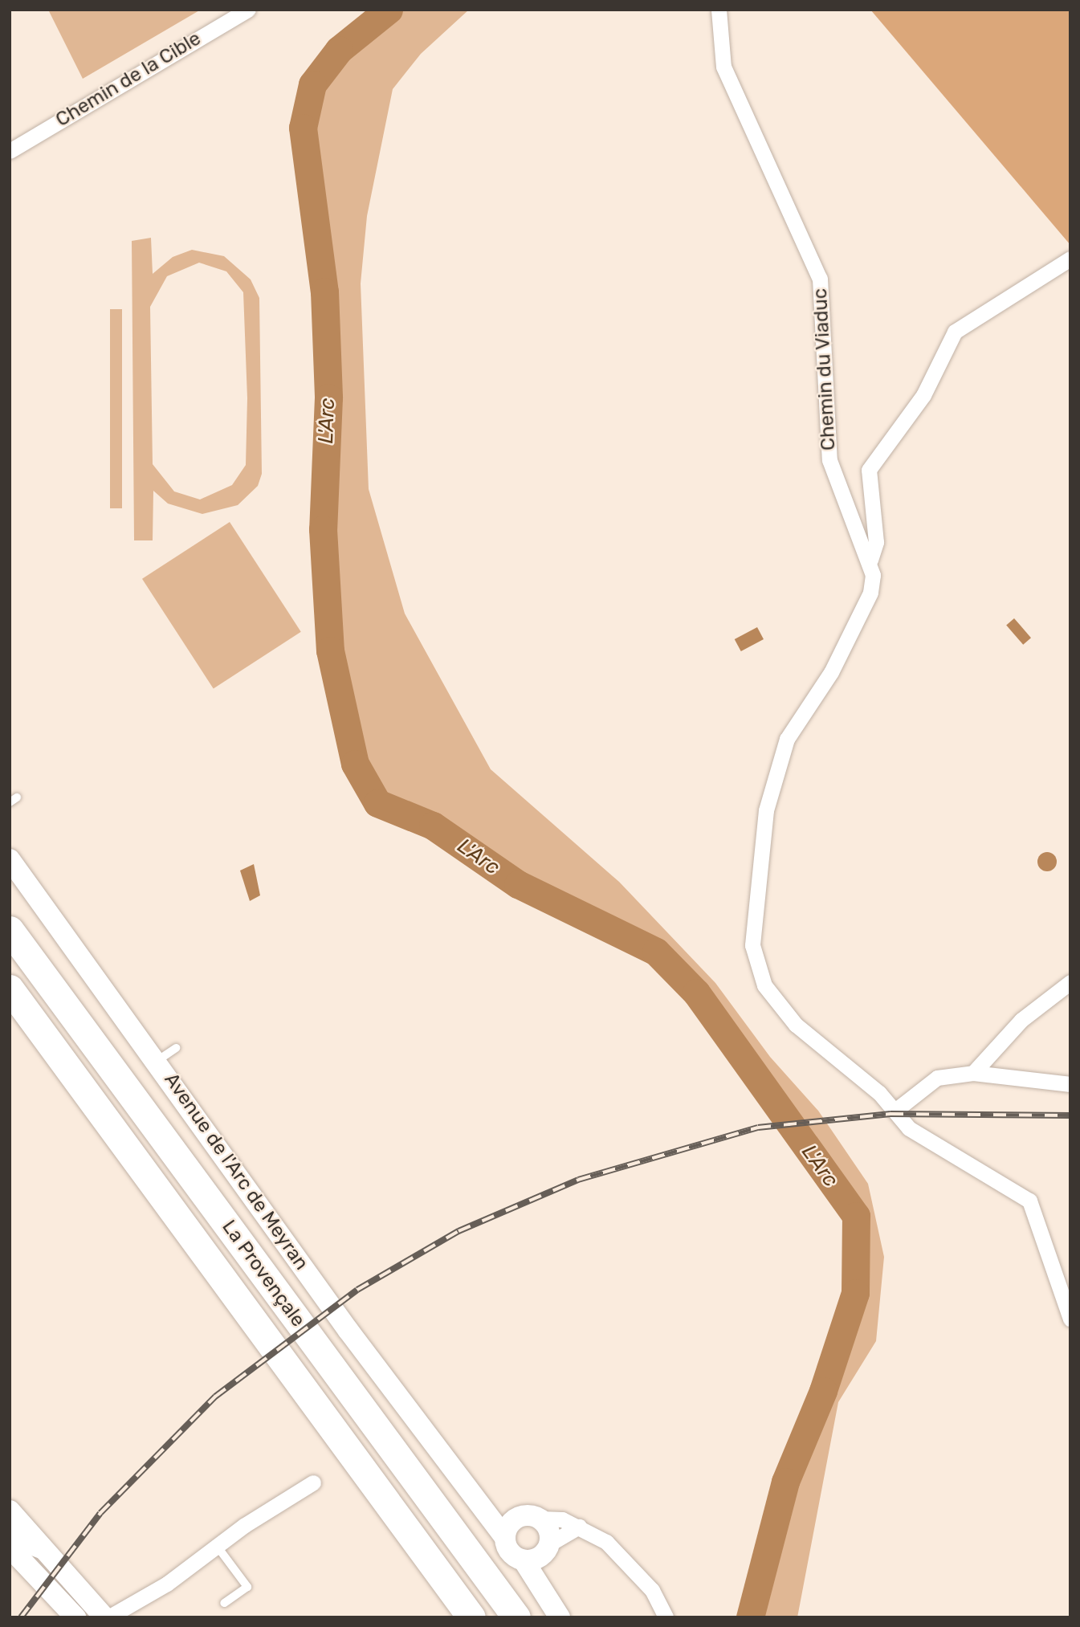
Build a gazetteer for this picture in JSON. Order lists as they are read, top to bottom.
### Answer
{
  "streets": {
    "highway": ["La Provençale"],
    "main road": ["Avenue de l'Arc de Meyran"],
    "street": ["Chemin de la Cible", "Chemin du Viaduc"]
  },
  "water": ["L'Arc"]
}
